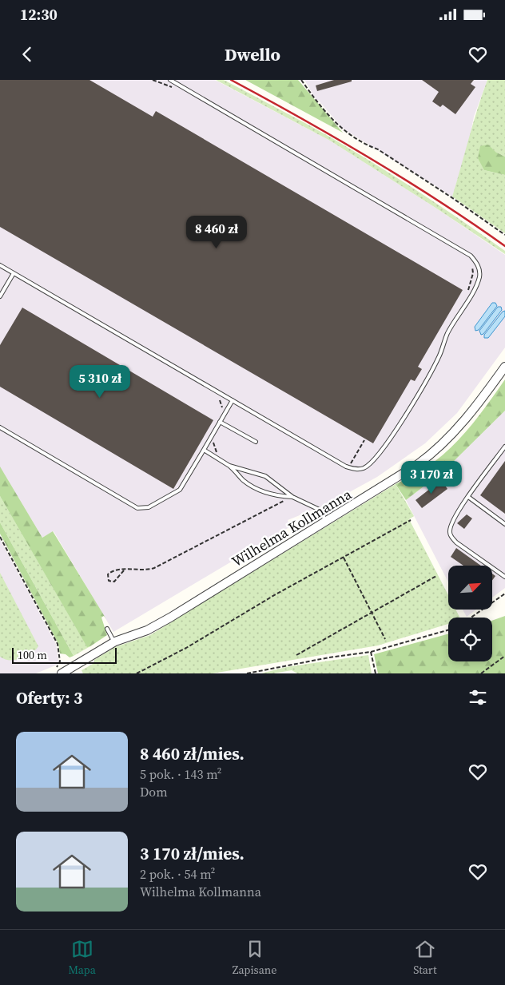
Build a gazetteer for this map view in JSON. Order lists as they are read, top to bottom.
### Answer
{
  "streets": {
    "street": ["Wilhelma Kollmanna"]
  },
  "scale_bar": "100 m",
  "north": "top right",
  "page": {
    "status": "12:30",
    "header": "Dwello",
    "price": ["8 460 zł", "5 310 zł", "3 170 zł"],
    "scale": "100 m",
    "heading": "Oferty: 3",
    "list": [
      {
        "name": "8 460 zł/mies.",
        "note": "5 pok. · 143 m² · Dom"
      },
      {
        "name": "3 170 zł/mies.",
        "note": "2 pok. · 54 m² · Wilhelma Kollmanna"
      }
    ],
    "tabs": ["Mapa", "Zapisane", "Start"]
  }
}
